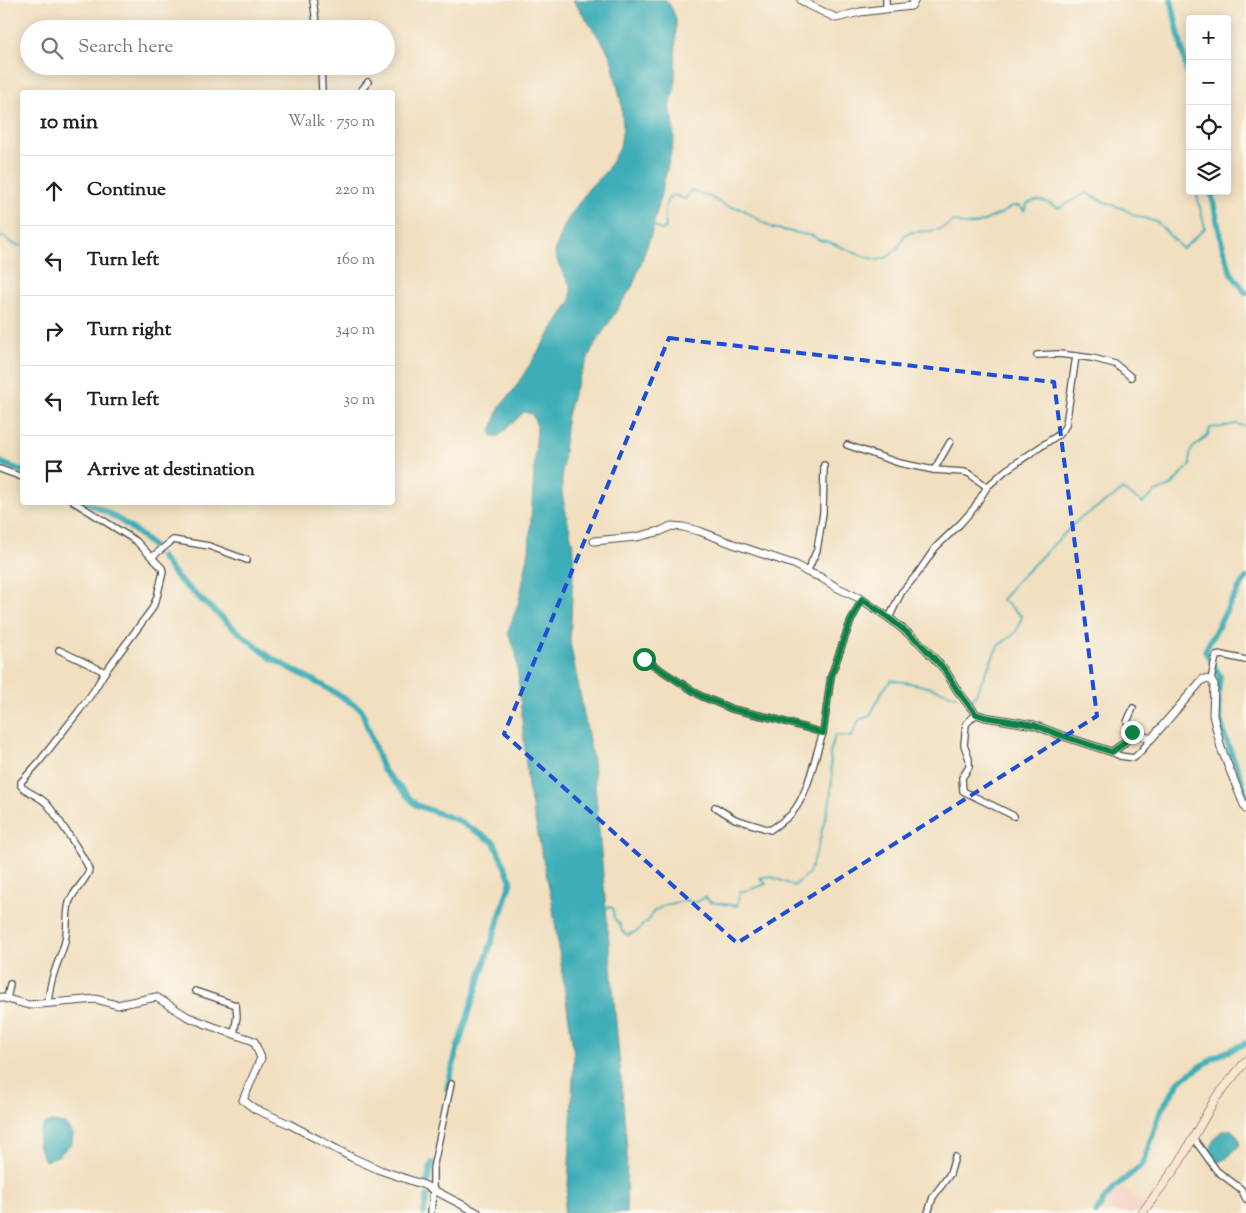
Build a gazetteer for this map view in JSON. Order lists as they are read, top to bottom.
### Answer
{
  "page": {
    "map_buttons": ["+", "−"],
    "search": "Search here",
    "heading": ["10 min", "Walk · 750 m"],
    "list": [
      ["Continue", "220 m"],
      ["Turn left", "160 m"],
      ["Turn right", "340 m"],
      ["Turn left", "30 m"],
      "Arrive at destination"
    ]
  }
}
